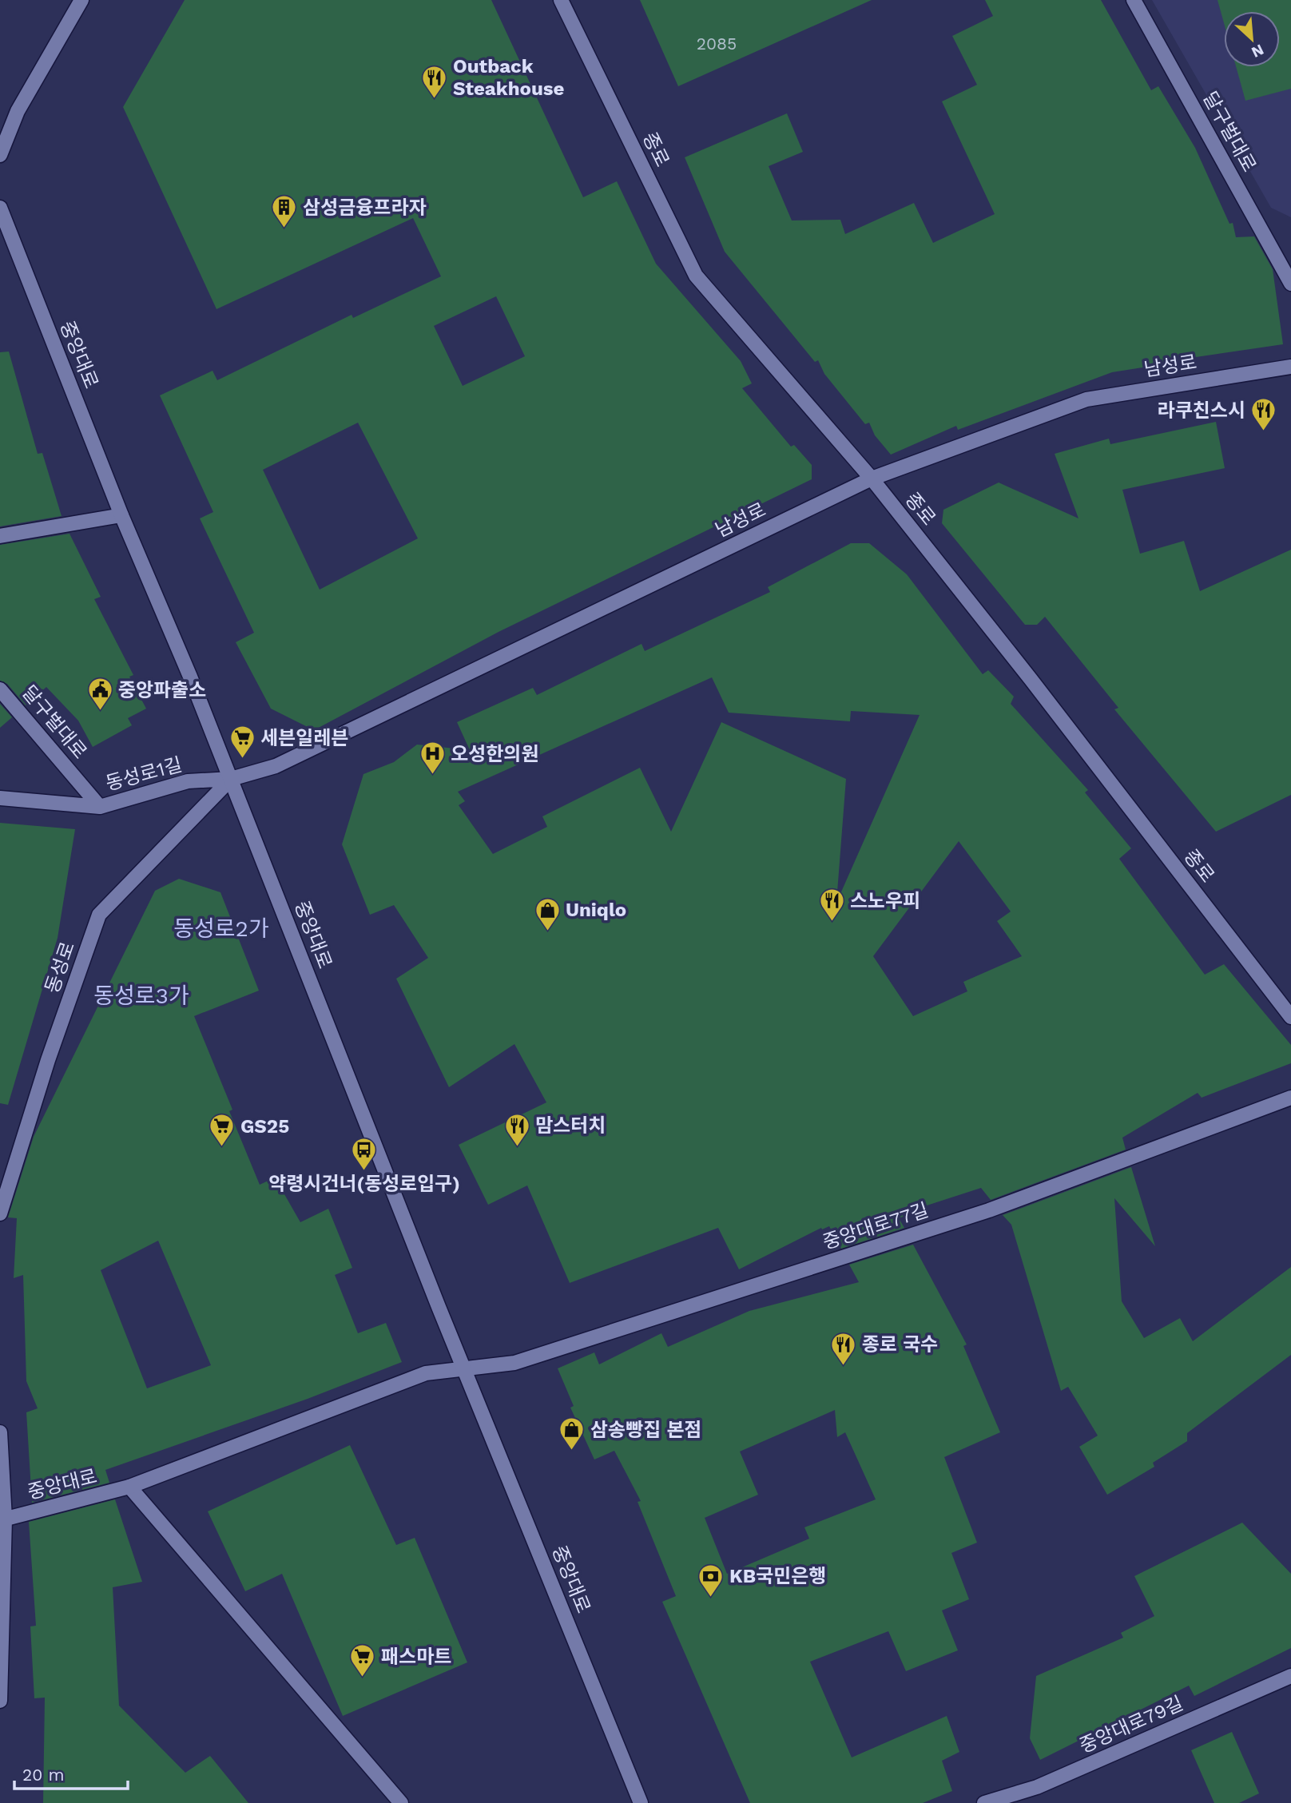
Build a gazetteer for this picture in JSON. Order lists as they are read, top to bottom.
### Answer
{
  "streets": {
    "street": [
      "달구벌대로",
      "종로",
      "중앙대로",
      "남성로",
      "동성로1길",
      "동성로",
      "중앙대로77길",
      "중앙대로79길"
    ]
  },
  "crossings": [
    ["달구벌대로", "동성로1길"],
    ["종로", "남성로"],
    ["중앙대로", "남성로"],
    ["중앙대로", "동성로1길"],
    ["중앙대로", "동성로"],
    ["중앙대로", "중앙대로77길"],
    ["남성로", "동성로1길"],
    ["남성로", "동성로"],
    ["동성로1길", "동성로"]
  ],
  "districts": ["동성로2가", "동성로3가"],
  "places": {
    "restaurant": [
      "Outback Steakhouse",
      "라쿠친스시",
      "스노우피",
      "맘스터치",
      "종로 국수"
    ],
    "building": ["삼성금융프라자"],
    "public building": ["중앙파출소"],
    "supermarket": ["세븐일레븐", "GS25", "패스마트"],
    "hospital": ["오성한의원"],
    "shop": ["Uniqlo", "삼송빵집 본점"],
    "bus stop": ["약령시건너(동성로입구)"],
    "bank": ["KB국민은행"]
  },
  "house_numbers": ["2085"],
  "scale_bar": "20 m",
  "north": "bottom right"
}
